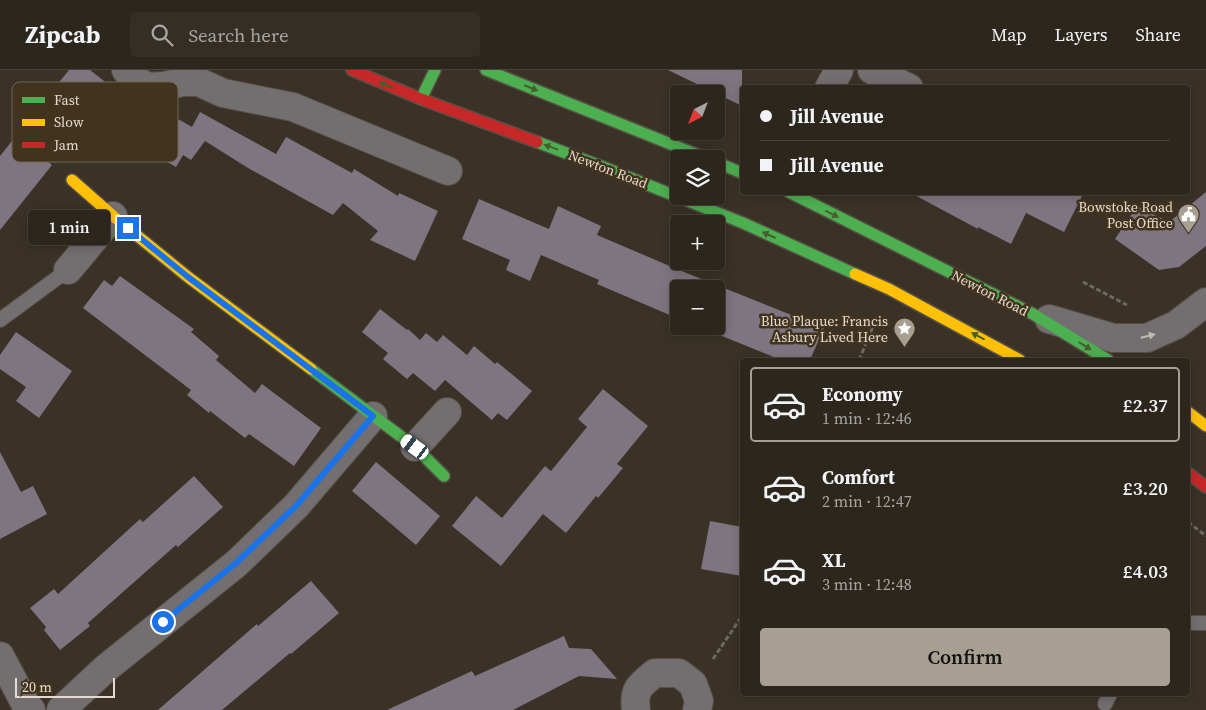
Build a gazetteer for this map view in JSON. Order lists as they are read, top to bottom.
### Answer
{
  "streets": {
    "main road": ["Newton Road"]
  },
  "places": {
    "public building": ["Bowstoke Road Post Office"],
    "place": ["Blue Plaque: Francis Asbury Lived Here"]
  },
  "legend": ["Fast", "Slow", "Jam"],
  "scale_bar": "20 m",
  "north": "bottom left",
  "page": {
    "header": "Zipcab",
    "search": "Search here",
    "nav": ["Map", "Layers", "Share"],
    "map_buttons": ["+", "−"],
    "banner": ["Jill Avenue", "Jill Avenue"],
    "bubble": "1 min",
    "list": [
      {
        "name": "Economy",
        "note": "1 min · 12:46",
        "value": "£2.37"
      },
      {
        "name": "Comfort",
        "note": "2 min · 12:47",
        "value": "£3.20"
      },
      {
        "name": "XL",
        "note": "3 min · 12:48",
        "value": "£4.03"
      }
    ],
    "buttons": "Confirm",
    "scale": "20 m"
  }
}
